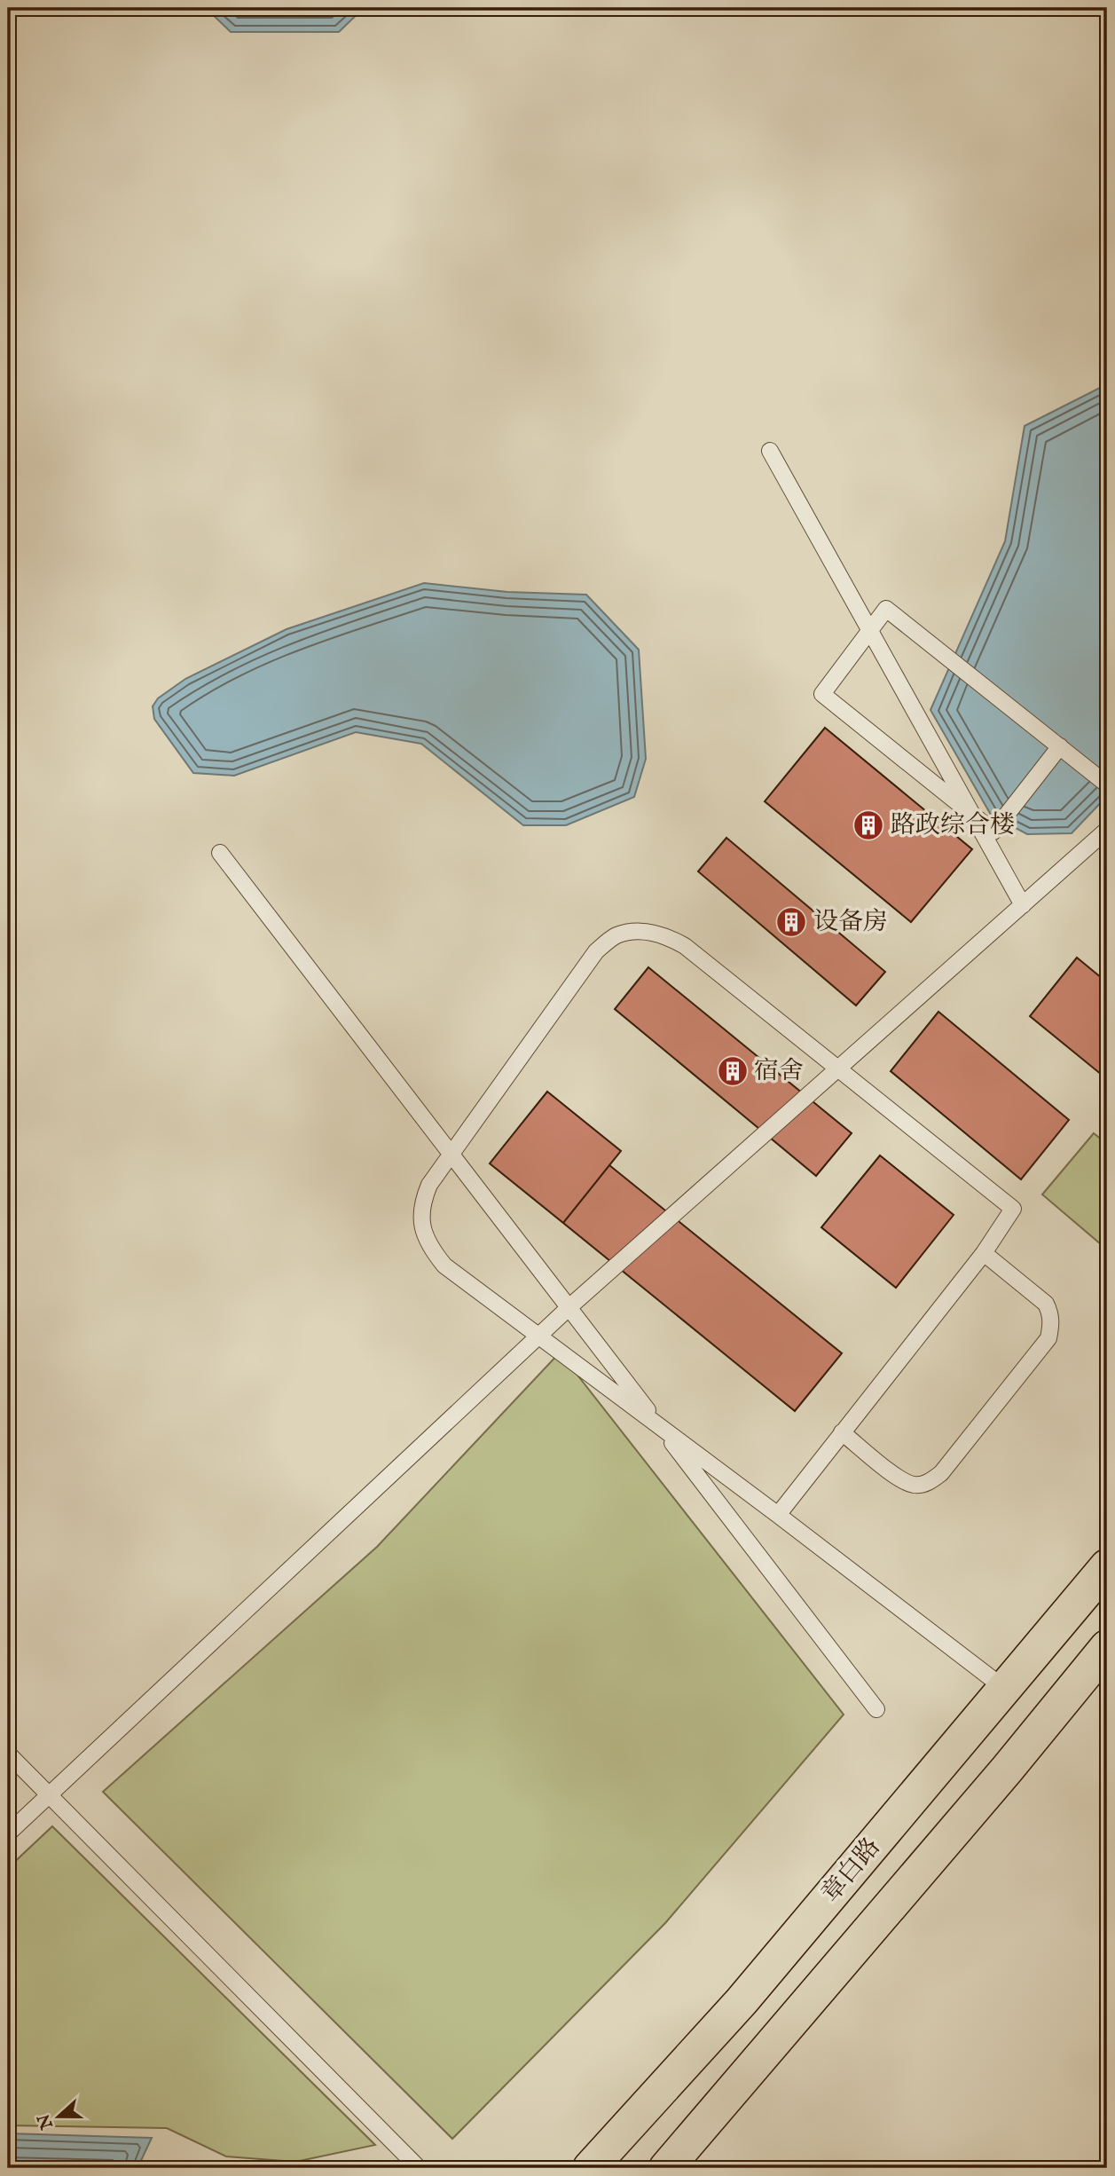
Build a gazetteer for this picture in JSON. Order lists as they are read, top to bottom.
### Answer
{
  "streets": {
    "highway": ["章白路"]
  },
  "places": {
    "building": ["路政综合楼", "设备房", "宿舍"]
  },
  "north": "left"
}
